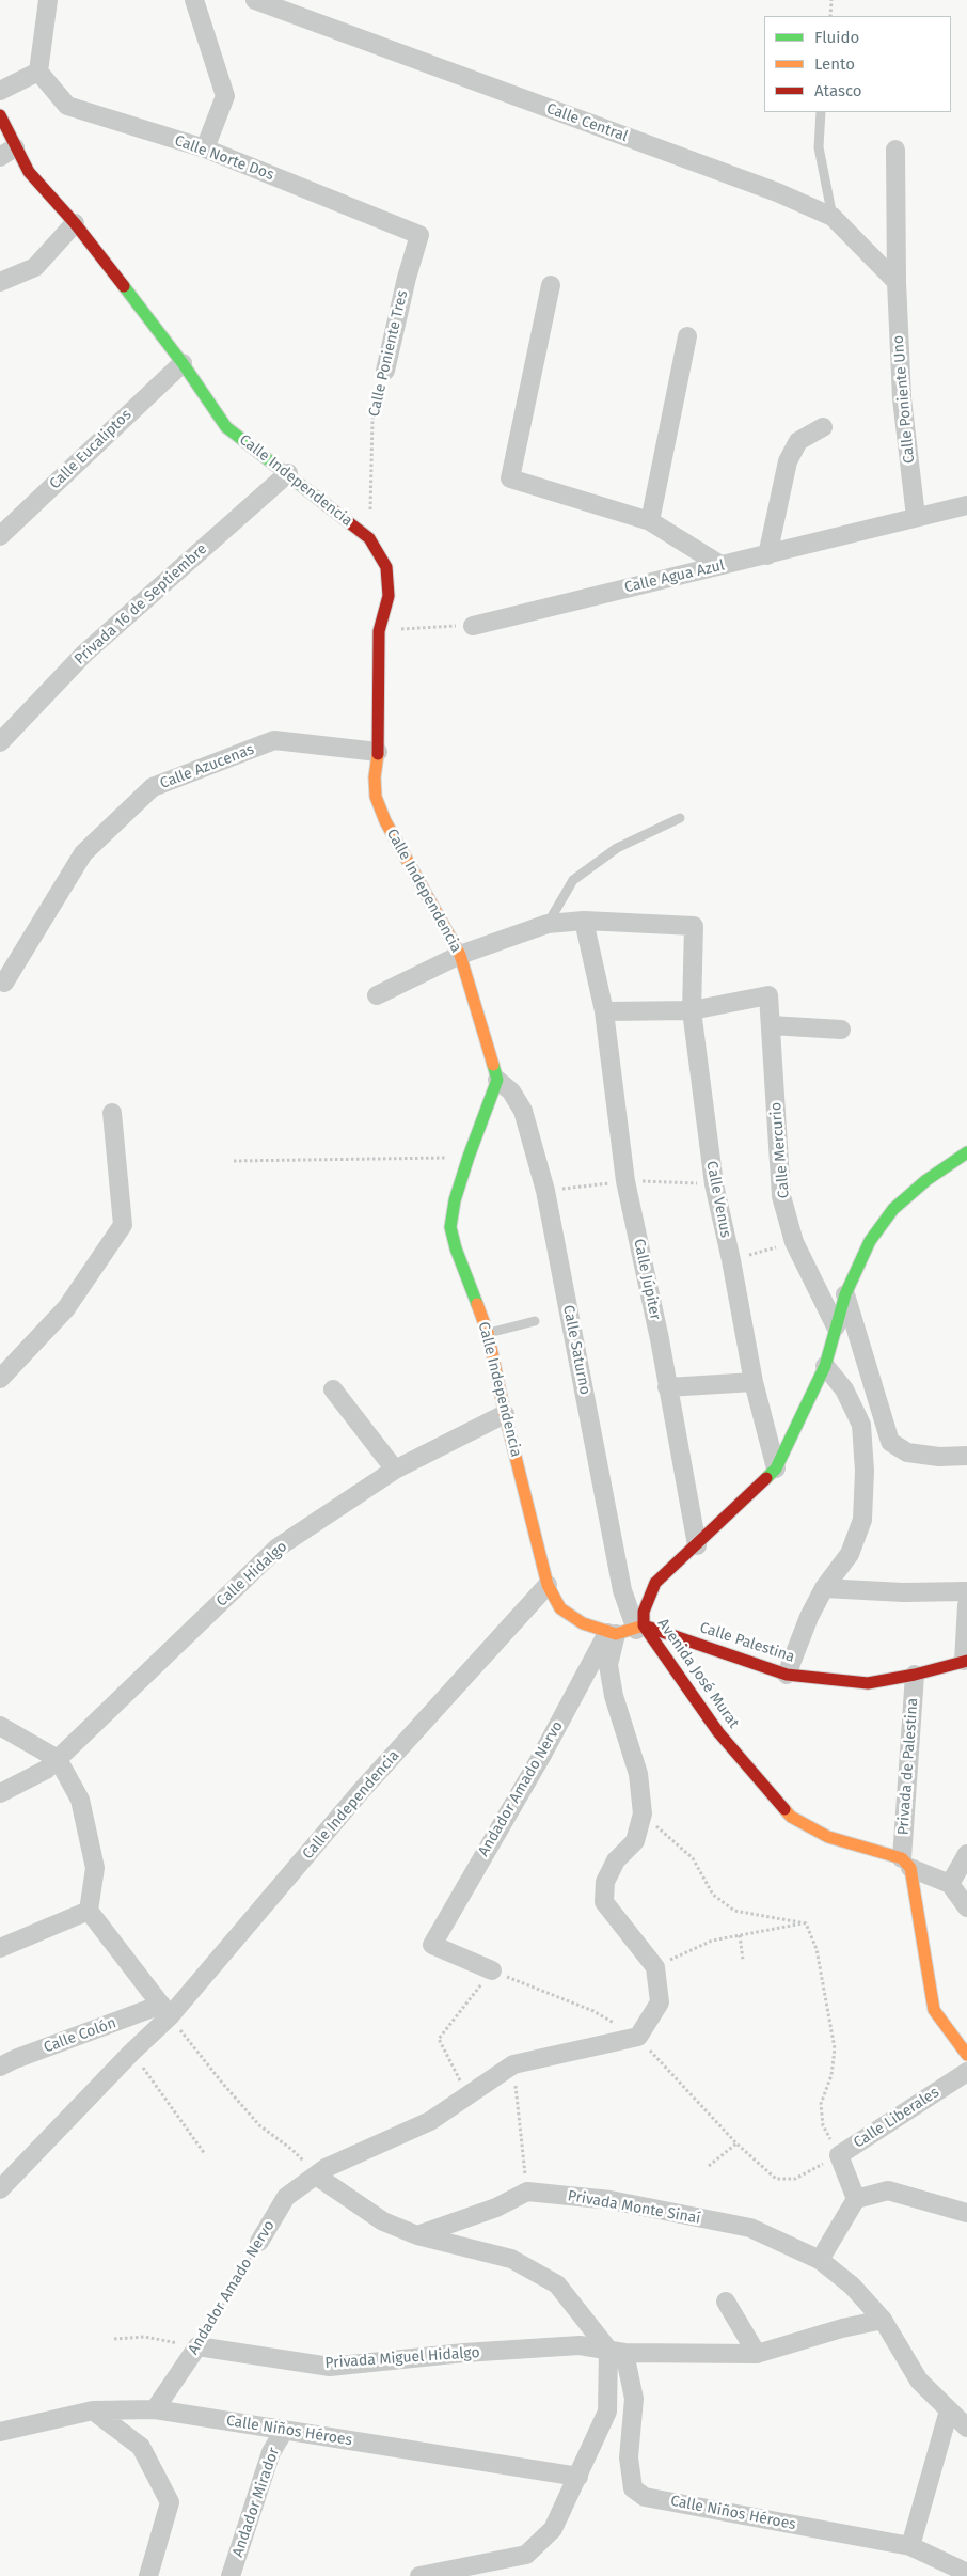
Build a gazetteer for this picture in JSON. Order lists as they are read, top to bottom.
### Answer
{
  "streets": {
    "street": [
      "Calle Central",
      "Calle Norte Dos",
      "Calle Poniente Tres",
      "Calle Poniente Uno",
      "Calle Eucaliptos",
      "Calle Independencia",
      "Calle Agua Azul",
      "Privada 16 de Septiembre",
      "Calle Azucenas",
      "Calle Mercurio",
      "Calle Venus",
      "Calle Júpiter",
      "Calle Saturno",
      "Calle Hidalgo",
      "Calle Palestina",
      "Avenida José Murat",
      "Privada de Palestina",
      "Andador Amado Nervo",
      "Calle Colón",
      "Calle Liberales",
      "Privada Monte Sinaí",
      "Privada Miguel Hidalgo",
      "Calle Niños Héroes",
      "Andador Mirador"
    ]
  },
  "crossings": [
    ["Calle Central", "Calle Poniente Uno"],
    ["Calle Norte Dos", "Calle Poniente Tres"],
    ["Calle Poniente Tres", "Calle Independencia"],
    ["Calle Poniente Uno", "Calle Agua Azul"],
    ["Calle Eucaliptos", "Calle Independencia"],
    ["Calle Independencia", "Privada 16 de Septiembre"],
    ["Calle Independencia", "Calle Azucenas"],
    ["Calle Independencia", "Calle Saturno"],
    ["Calle Independencia", "Calle Hidalgo"],
    ["Calle Independencia", "Calle Colón"],
    ["Calle Mercurio", "Calle Venus"],
    ["Calle Mercurio", "Avenida José Murat"],
    ["Calle Venus", "Calle Júpiter"],
    ["Calle Venus", "Avenida José Murat"],
    ["Calle Júpiter", "Avenida José Murat"],
    ["Calle Saturno", "Calle Palestina"],
    ["Calle Saturno", "Avenida José Murat"],
    ["Calle Palestina", "Avenida José Murat"],
    ["Calle Palestina", "Privada de Palestina"],
    ["Avenida José Murat", "Privada de Palestina"],
    ["Andador Amado Nervo", "Privada Miguel Hidalgo"],
    ["Andador Amado Nervo", "Calle Niños Héroes"],
    ["Privada Monte Sinaí", "Privada Miguel Hidalgo"],
    ["Privada Miguel Hidalgo", "Calle Niños Héroes"],
    ["Calle Niños Héroes", "Andador Mirador"]
  ],
  "legend": ["Fluido", "Lento", "Atasco"]
}
